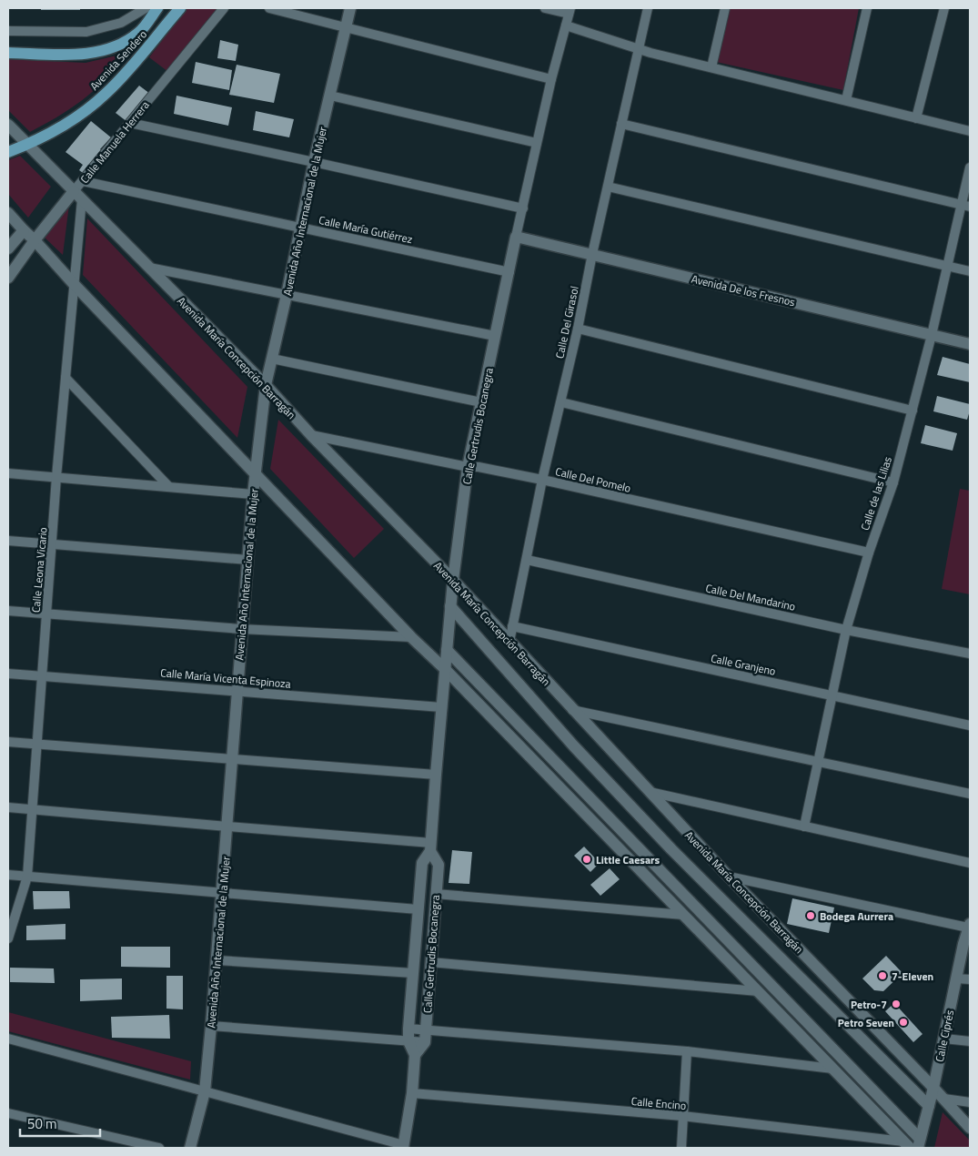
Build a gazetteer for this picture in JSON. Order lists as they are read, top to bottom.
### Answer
{
  "streets": {
    "main road": ["Avenida Sendero"],
    "street": [
      "Calle Manuela Herrera",
      "Avenida Año Internacional de la Mujer",
      "Calle María Gutiérrez",
      "Avenida De los Fresnos",
      "Calle Del Girasol",
      "Avenida María Concepción Barragán",
      "Calle Gertrudis Bocanegra",
      "Calle Del Pomelo",
      "Calle de las Lilias",
      "Calle Leona Vicario",
      "Calle Del Mandarino",
      "Calle Granjeno",
      "Calle María Vicenta Espinoza",
      "Calle Ciprés",
      "Calle Encino"
    ]
  },
  "crossings": [
    ["Avenida Sendero", "Avenida María Concepción Barragán"],
    ["Calle Manuela Herrera", "Calle María Gutiérrez"],
    ["Calle Manuela Herrera", "Avenida María Concepción Barragán"],
    ["Calle Manuela Herrera", "Calle Leona Vicario"],
    ["Avenida Año Internacional de la Mujer", "Calle María Gutiérrez"],
    ["Avenida Año Internacional de la Mujer", "Avenida María Concepción Barragán"],
    ["Avenida Año Internacional de la Mujer", "Calle María Vicenta Espinoza"],
    ["Calle María Gutiérrez", "Calle Gertrudis Bocanegra"],
    ["Avenida De los Fresnos", "Calle Del Girasol"],
    ["Avenida De los Fresnos", "Calle Gertrudis Bocanegra"],
    ["Avenida De los Fresnos", "Calle de las Lilias"],
    ["Calle Del Girasol", "Avenida María Concepción Barragán"],
    ["Calle Del Girasol", "Calle Del Pomelo"],
    ["Calle Del Girasol", "Calle Del Mandarino"],
    ["Calle Del Girasol", "Calle Granjeno"],
    ["Avenida María Concepción Barragán", "Calle Gertrudis Bocanegra"],
    ["Avenida María Concepción Barragán", "Calle Del Pomelo"],
    ["Avenida María Concepción Barragán", "Calle Leona Vicario"],
    ["Avenida María Concepción Barragán", "Calle Ciprés"],
    ["Calle Gertrudis Bocanegra", "Calle Del Pomelo"],
    ["Calle Gertrudis Bocanegra", "Calle María Vicenta Espinoza"],
    ["Calle Del Pomelo", "Calle de las Lilias"],
    ["Calle de las Lilias", "Calle Del Mandarino"],
    ["Calle de las Lilias", "Calle Granjeno"],
    ["Calle Leona Vicario", "Calle María Vicenta Espinoza"]
  ],
  "places": [
    "Little Caesars",
    "Bodega Aurrera",
    "7-Eleven",
    "Petro-7",
    "Petro Seven"
  ],
  "scale_bar": "50 m"
}
